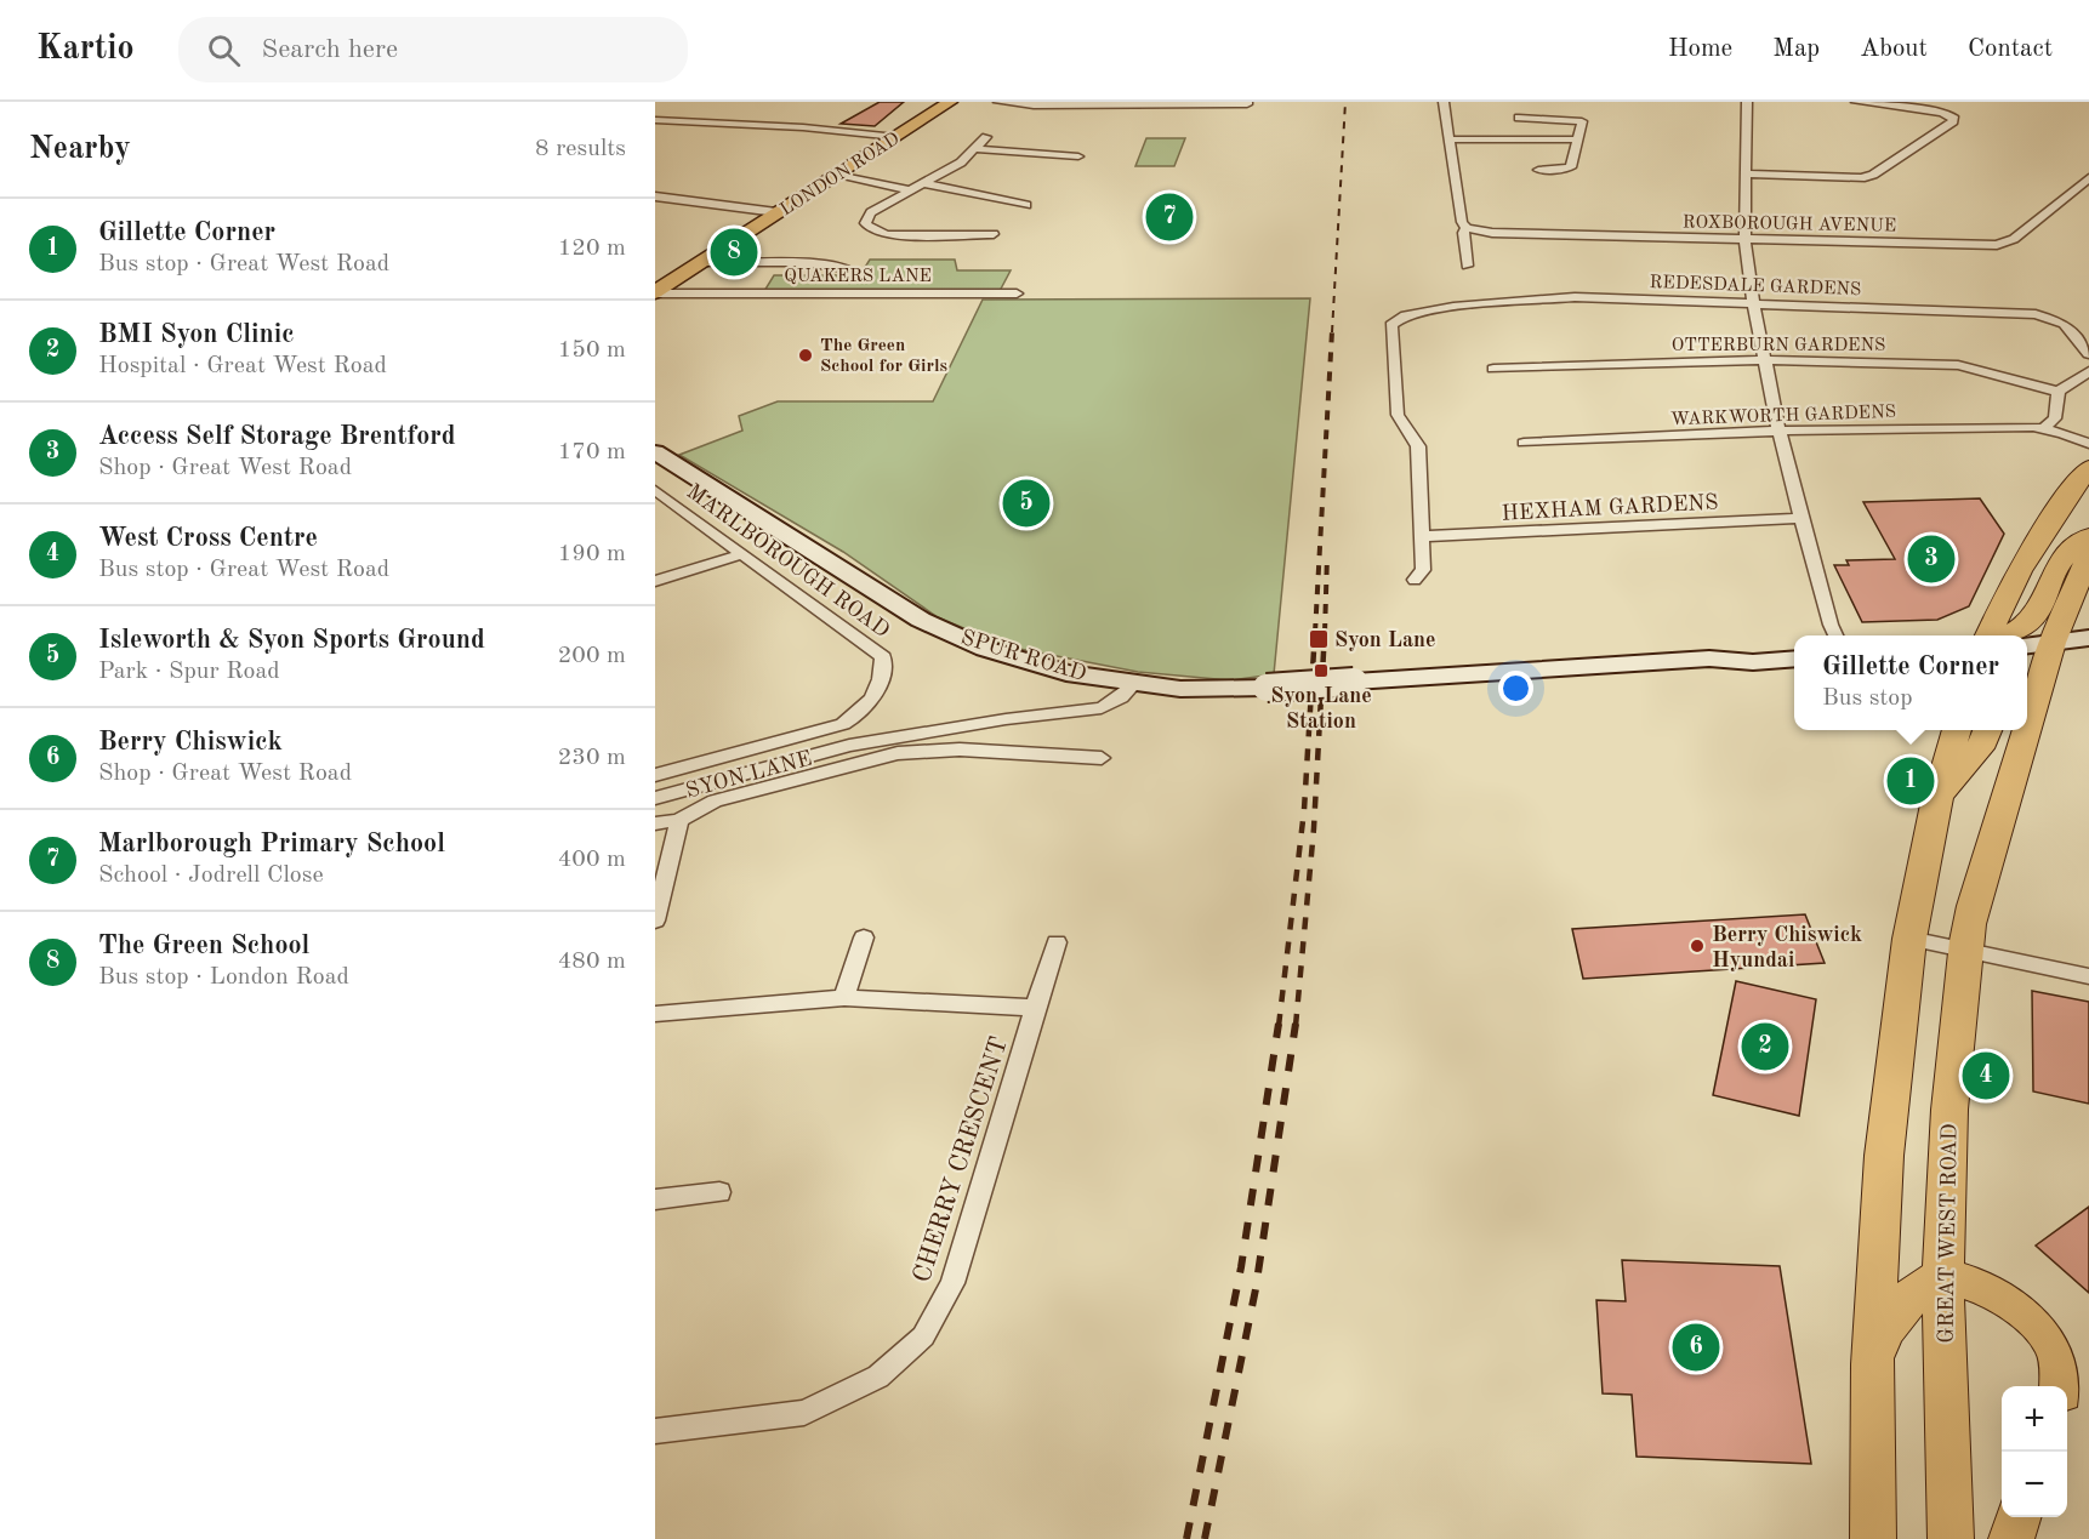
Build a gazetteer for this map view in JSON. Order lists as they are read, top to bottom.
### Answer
{
  "streets": {
    "highway": ["GREAT WEST ROAD"],
    "main road": ["LONDON ROAD", "SPUR ROAD"],
    "street": [
      "ROXBOROUGH AVENUE",
      "QUAKERS LANE",
      "REDESDALE GARDENS",
      "OTTERBURN GARDENS",
      "WARKWORTH GARDENS",
      "HEXHAM GARDENS",
      "MARLBOROUGH ROAD",
      "SYON LANE",
      "CHERRY CRESCENT"
    ]
  },
  "crossings": [
    ["LONDON ROAD", "QUAKERS LANE"],
    ["REDESDALE GARDENS", "HEXHAM GARDENS"],
    ["SPUR ROAD", "SYON LANE"]
  ],
  "places": {
    "other": ["The Green School for Girls", "Berry Chiswick Hyundai"],
    "transit": ["Syon Lane", "Syon Lane Station"]
  },
  "page": {
    "header": "Kartio",
    "search": "Search here",
    "nav": [
      "Home",
      "Map",
      "About",
      "Contact"
    ],
    "heading": ["Nearby", "8 results"],
    "pins": [
      "7",
      "8",
      "5",
      "3",
      "1",
      "2",
      "4",
      "6"
    ],
    "list": [
      {
        "mark": "1",
        "name": "Gillette Corner",
        "note": "Bus stop · Great West Road",
        "value": "120 m"
      },
      {
        "mark": "2",
        "name": "BMI Syon Clinic",
        "note": "Hospital · Great West Road",
        "value": "150 m"
      },
      {
        "mark": "3",
        "name": "Access Self Storage Brentford",
        "note": "Shop · Great West Road",
        "value": "170 m"
      },
      {
        "mark": "4",
        "name": "West Cross Centre",
        "note": "Bus stop · Great West Road",
        "value": "190 m"
      },
      {
        "mark": "5",
        "name": "Isleworth & Syon Sports Ground",
        "note": "Park · Spur Road",
        "value": "200 m"
      },
      {
        "mark": "6",
        "name": "Berry Chiswick",
        "note": "Shop · Great West Road",
        "value": "230 m"
      },
      {
        "mark": "7",
        "name": "Marlborough Primary School",
        "note": "School · Jodrell Close",
        "value": "400 m"
      },
      {
        "mark": "8",
        "name": "The Green School",
        "note": "Bus stop · London Road",
        "value": "480 m"
      }
    ],
    "popup": ["Gillette Corner", "Bus stop"],
    "map_buttons": ["+", "−"]
  }
}
